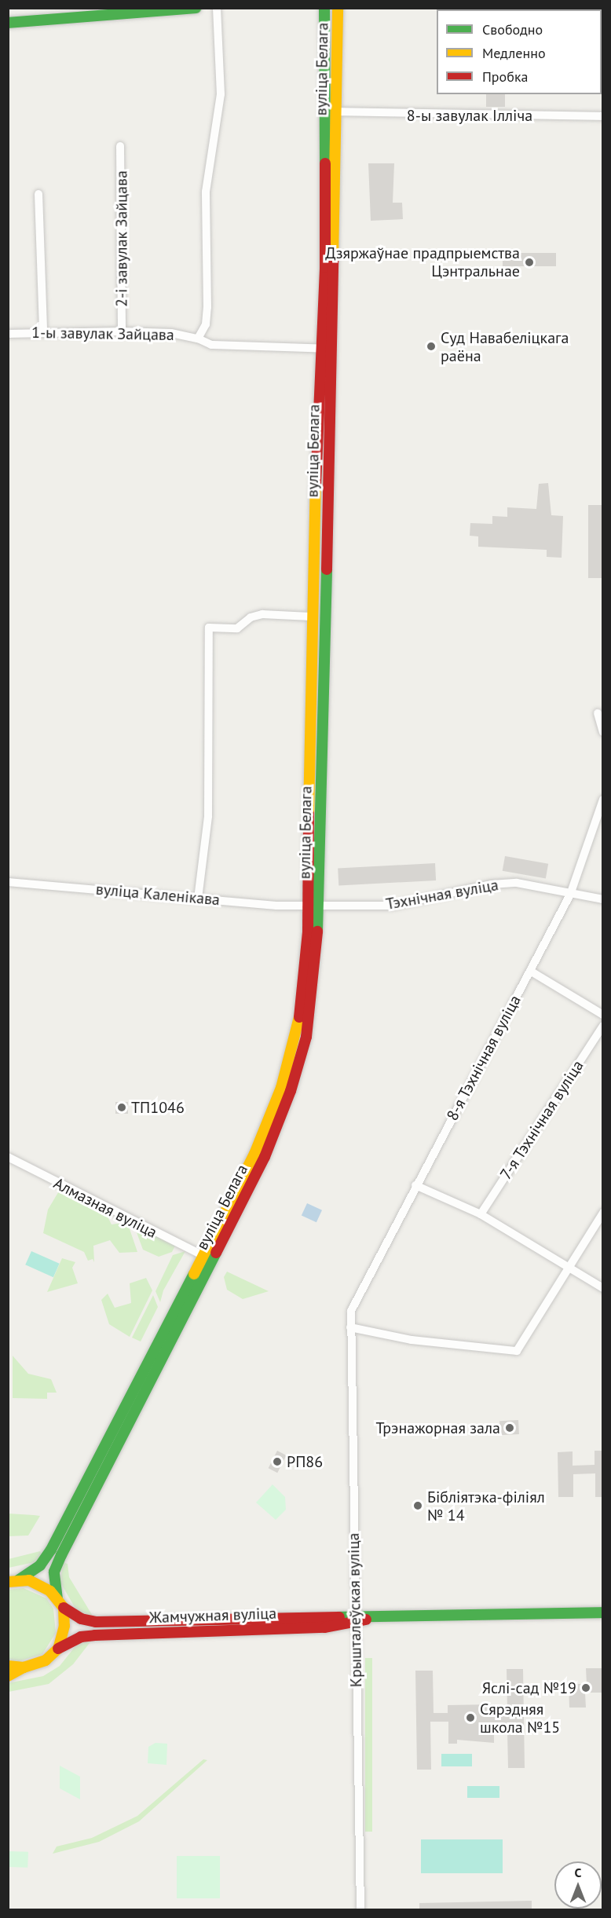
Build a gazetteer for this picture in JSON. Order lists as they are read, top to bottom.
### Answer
{
  "streets": {
    "street": [
      "вуліца Белага",
      "8-ы завулак Ілліча",
      "2-і завулак Зайцава",
      "1-ы завулак Зайцава",
      "вуліца Каленікава",
      "Тэхнічная вуліца",
      "8-я Тэхнічная вуліца",
      "7-я Тэхнічная вуліца",
      "Алмазная вуліца",
      "Крышталеўская вуліца",
      "Жамчужная вуліца"
    ]
  },
  "crossings": [
    ["вуліца Белага", "8-ы завулак Ілліча"],
    ["вуліца Белага", "1-ы завулак Зайцава"],
    ["вуліца Белага", "вуліца Каленікава"],
    ["вуліца Белага", "Тэхнічная вуліца"],
    ["вуліца Белага", "Алмазная вуліца"],
    ["вуліца Белага", "Жамчужная вуліца"],
    ["2-і завулак Зайцава", "1-ы завулак Зайцава"],
    ["вуліца Каленікава", "Тэхнічная вуліца"],
    ["Тэхнічная вуліца", "8-я Тэхнічная вуліца"],
    ["8-я Тэхнічная вуліца", "Крышталеўская вуліца"],
    ["Крышталеўская вуліца", "Жамчужная вуліца"]
  ],
  "places": [
    "Дзяржаўнае прадпрыемства Цэнтральнае",
    "Суд Навабеліцкага раёна",
    "ТП1046",
    "Трэнажорная зала",
    "РП86",
    "Бібліятэка-філіял № 14",
    "Яслі-сад №19",
    "Сярэдняя школа №15"
  ],
  "legend": ["Свободно", "Медленно", "Пробка"],
  "north": "top"
}
